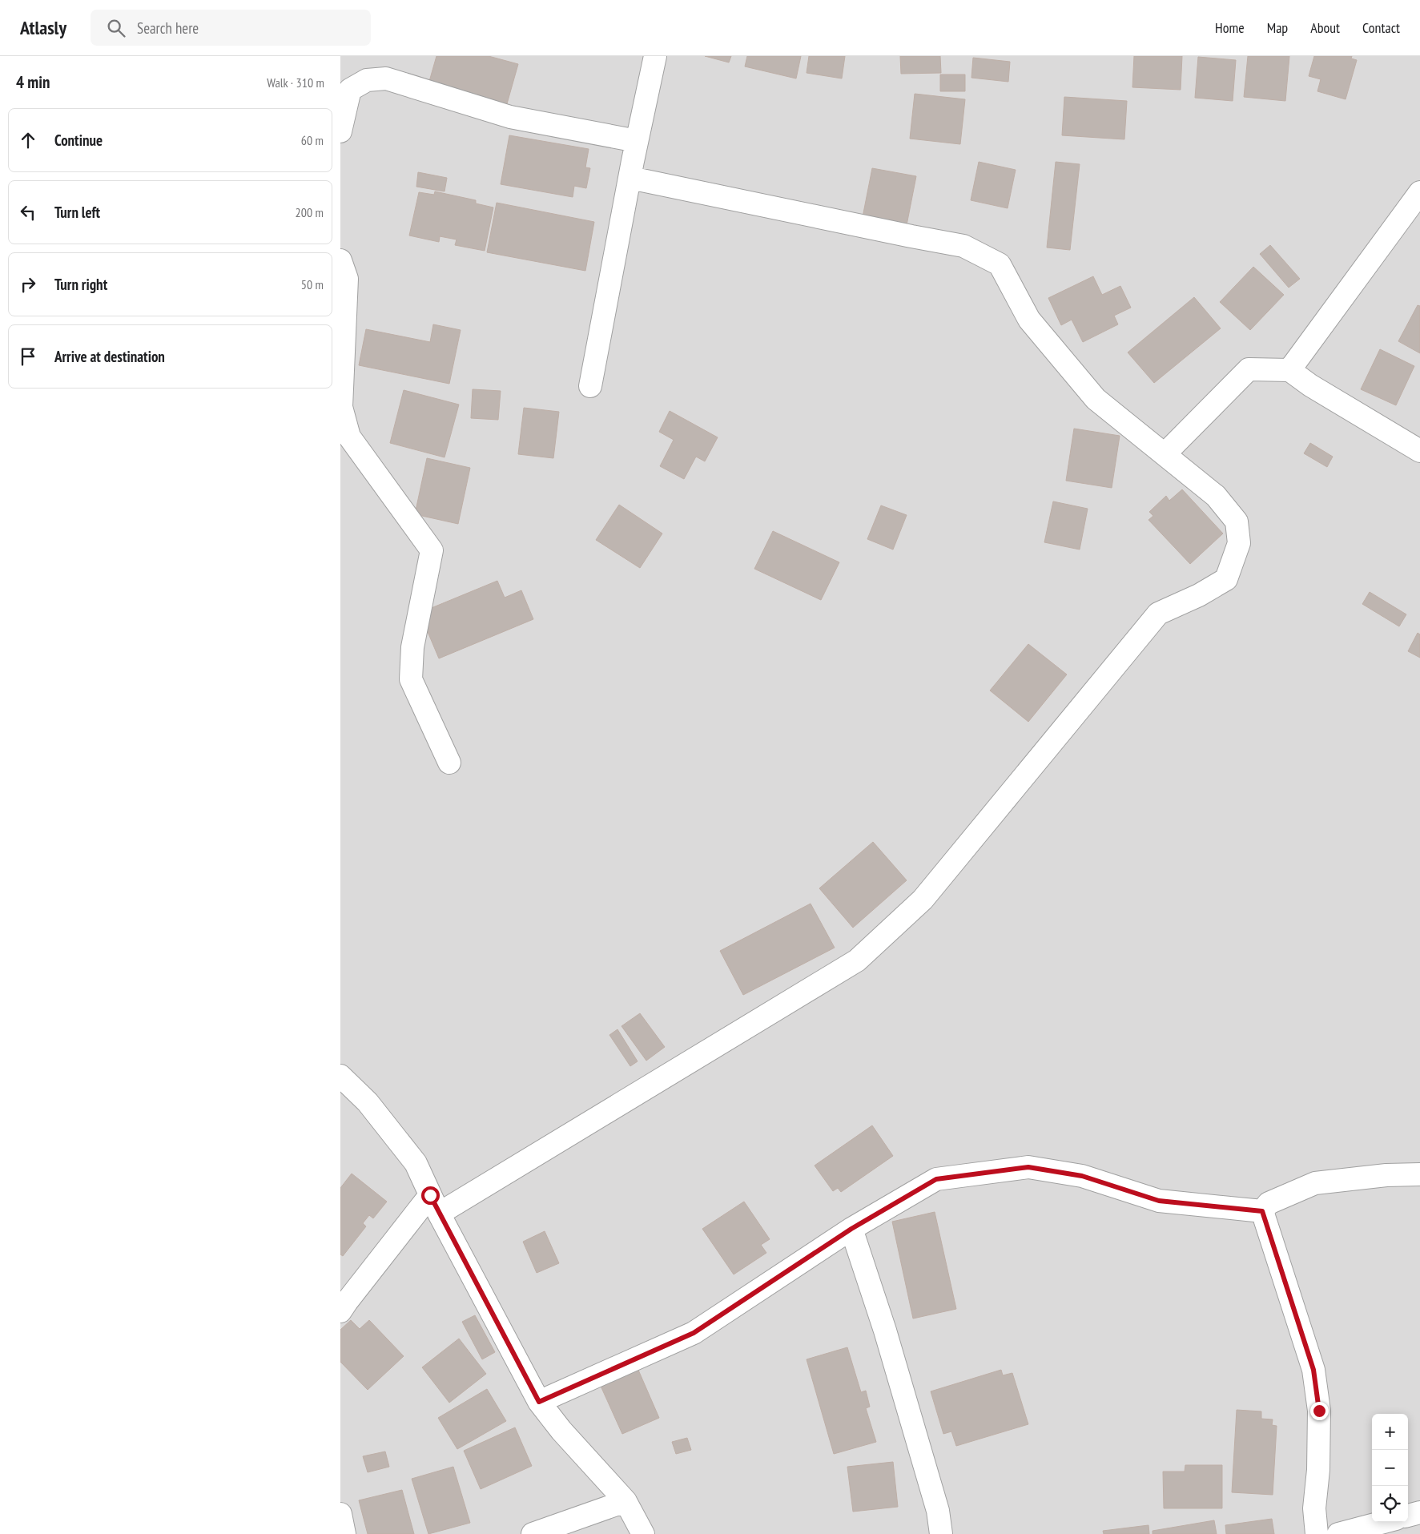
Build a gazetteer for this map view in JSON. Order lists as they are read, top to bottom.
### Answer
{
  "page": {
    "header": "Atlasly",
    "search": "Search here",
    "nav": [
      "Home",
      "Map",
      "About",
      "Contact"
    ],
    "heading": ["4 min", "Walk · 310 m"],
    "list": [
      ["Continue", "60 m"],
      ["Turn left", "200 m"],
      ["Turn right", "50 m"],
      "Arrive at destination"
    ],
    "map_buttons": ["+", "−"]
  }
}
